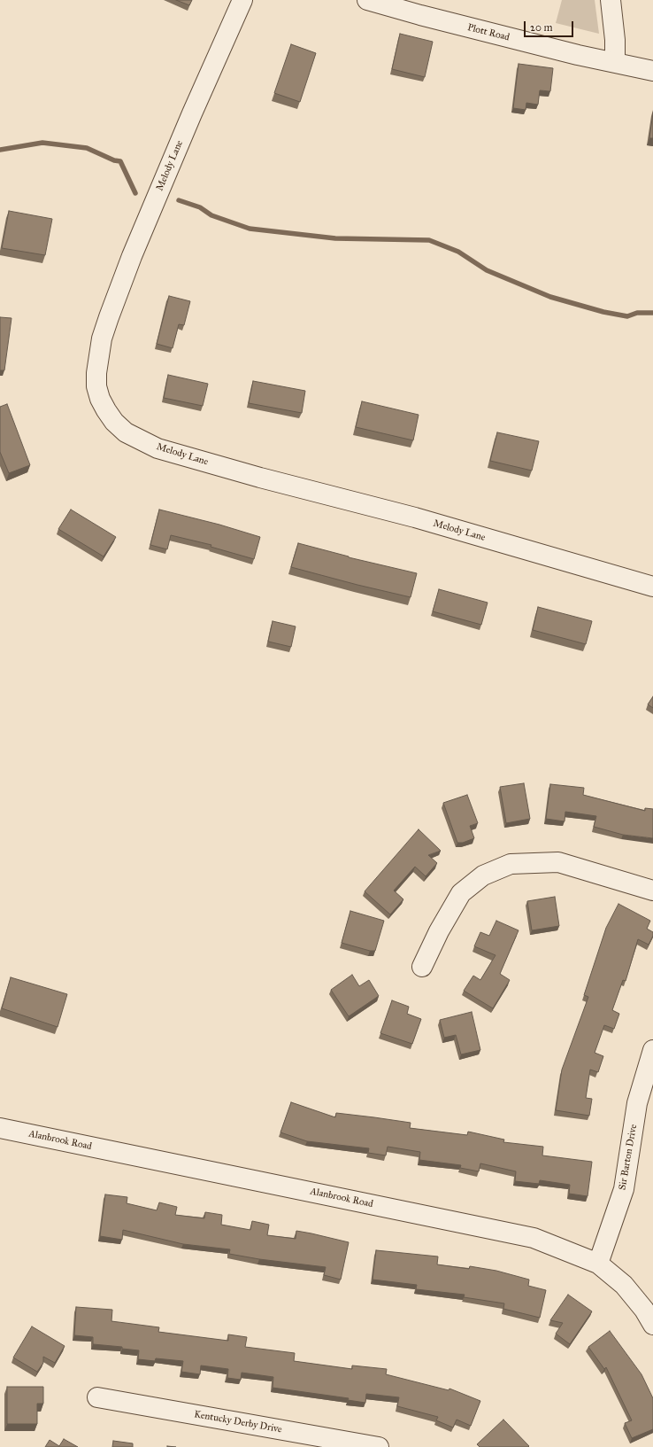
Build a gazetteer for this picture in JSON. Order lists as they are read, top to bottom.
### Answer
{
  "streets": {
    "street": [
      "Plott Road",
      "Melody Lane",
      "Alanbrook Road",
      "Sir Barton Drive",
      "Kentucky Derby Drive"
    ]
  },
  "crossings": [
    ["Alanbrook Road", "Sir Barton Drive"]
  ],
  "scale_bar": "20 m"
}
